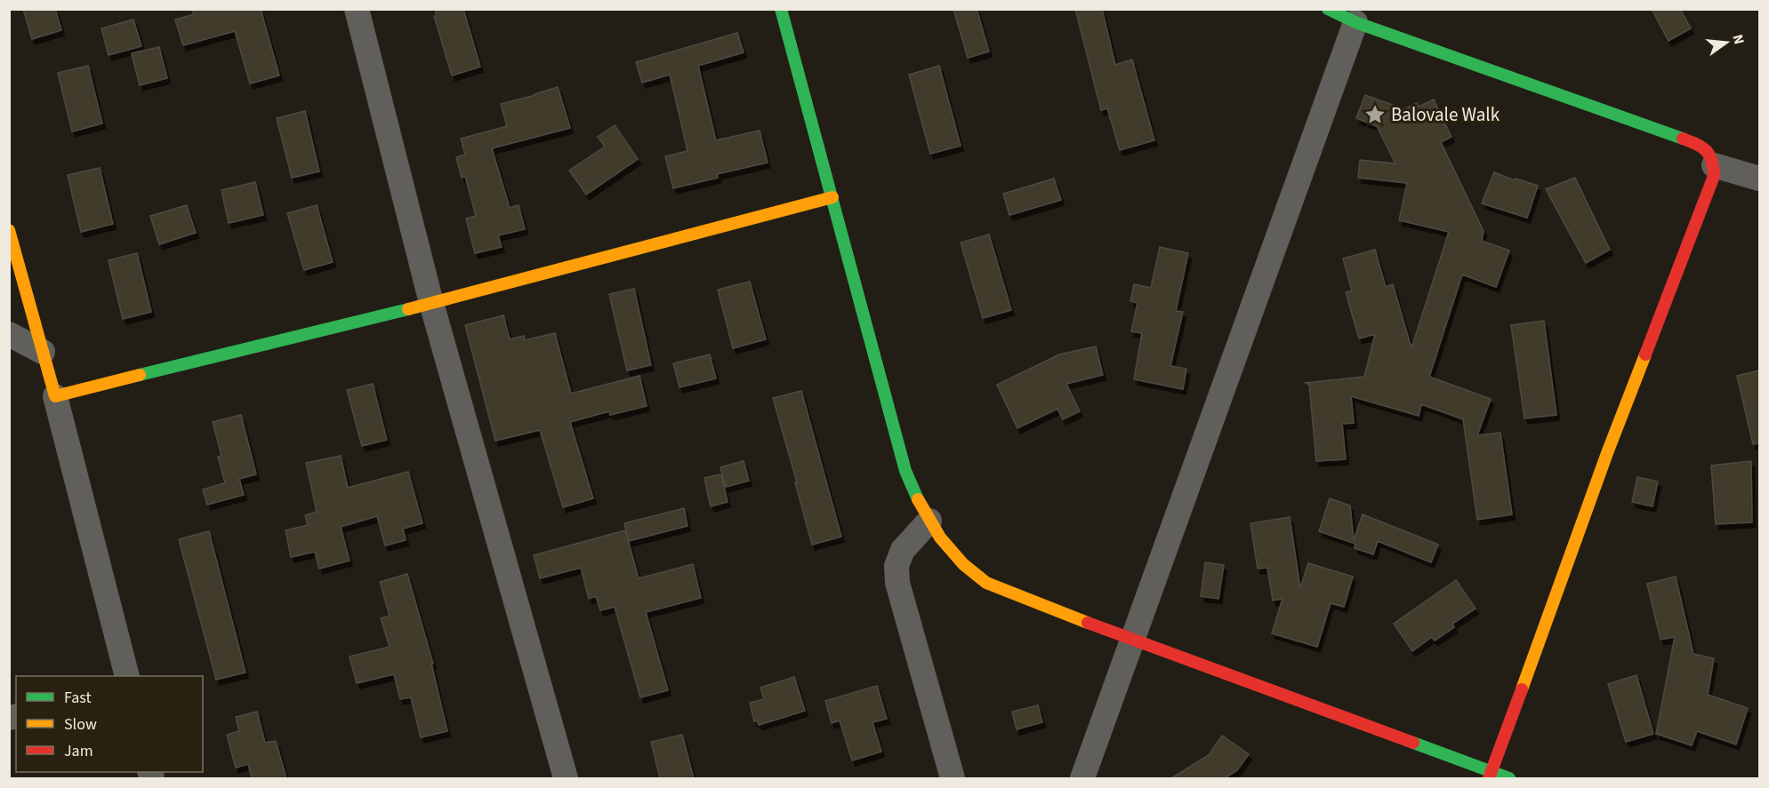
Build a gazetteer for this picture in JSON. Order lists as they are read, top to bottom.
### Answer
{
  "places": {
    "place": ["Balovale Walk"]
  },
  "legend": ["Fast", "Slow", "Jam"],
  "north": "right"
}
